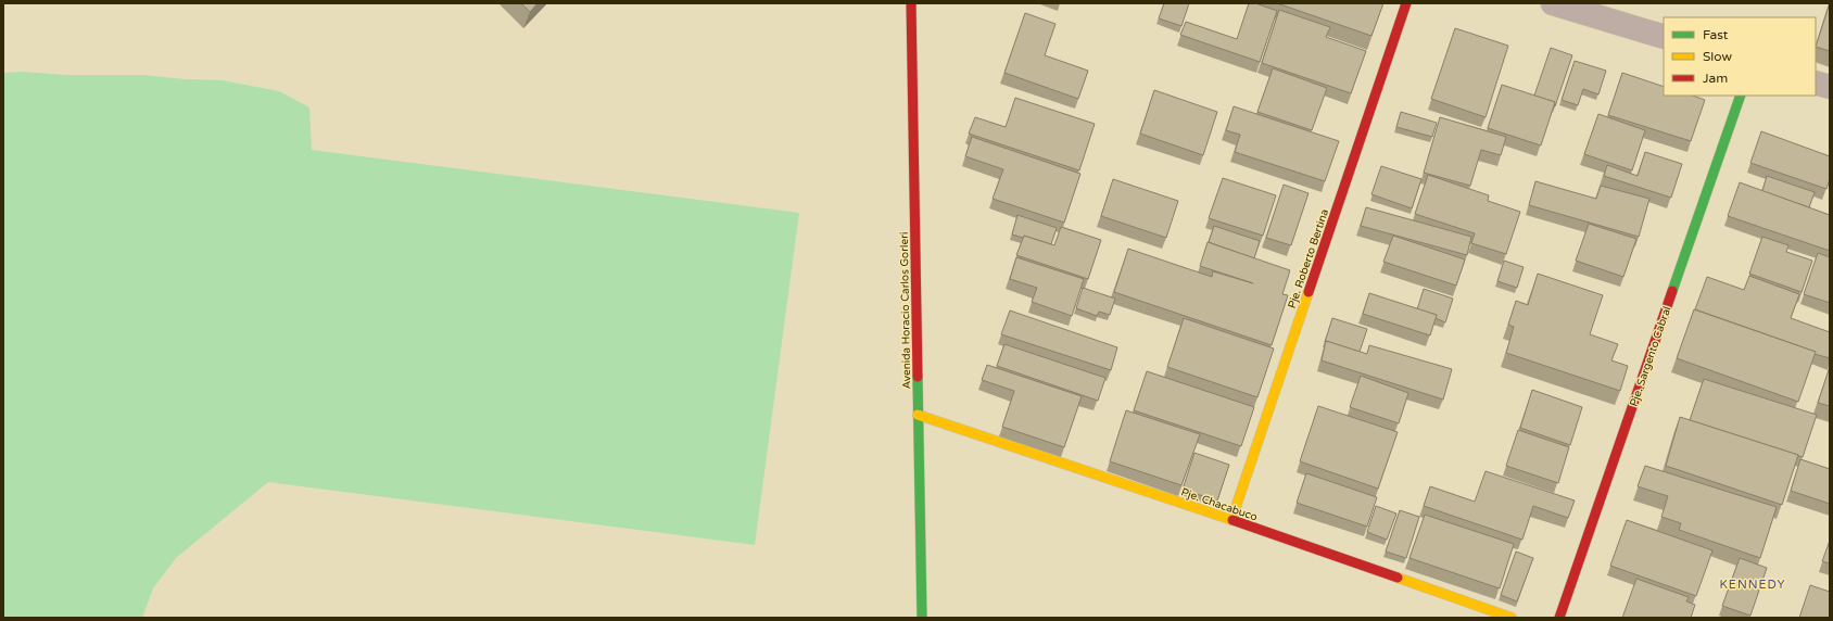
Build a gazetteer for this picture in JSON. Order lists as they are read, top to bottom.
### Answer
{
  "streets": {
    "street": [
      "Pje. Roberto Bertina",
      "Avenida Horacio Carlos Gorleri",
      "Pje. Sargento Cabral",
      "Pje. Chacabuco"
    ]
  },
  "crossings": [
    ["Pje. Roberto Bertina", "Pje. Chacabuco"],
    ["Avenida Horacio Carlos Gorleri", "Pje. Chacabuco"]
  ],
  "districts": ["KENNEDY"],
  "legend": ["Fast", "Slow", "Jam"]
}
